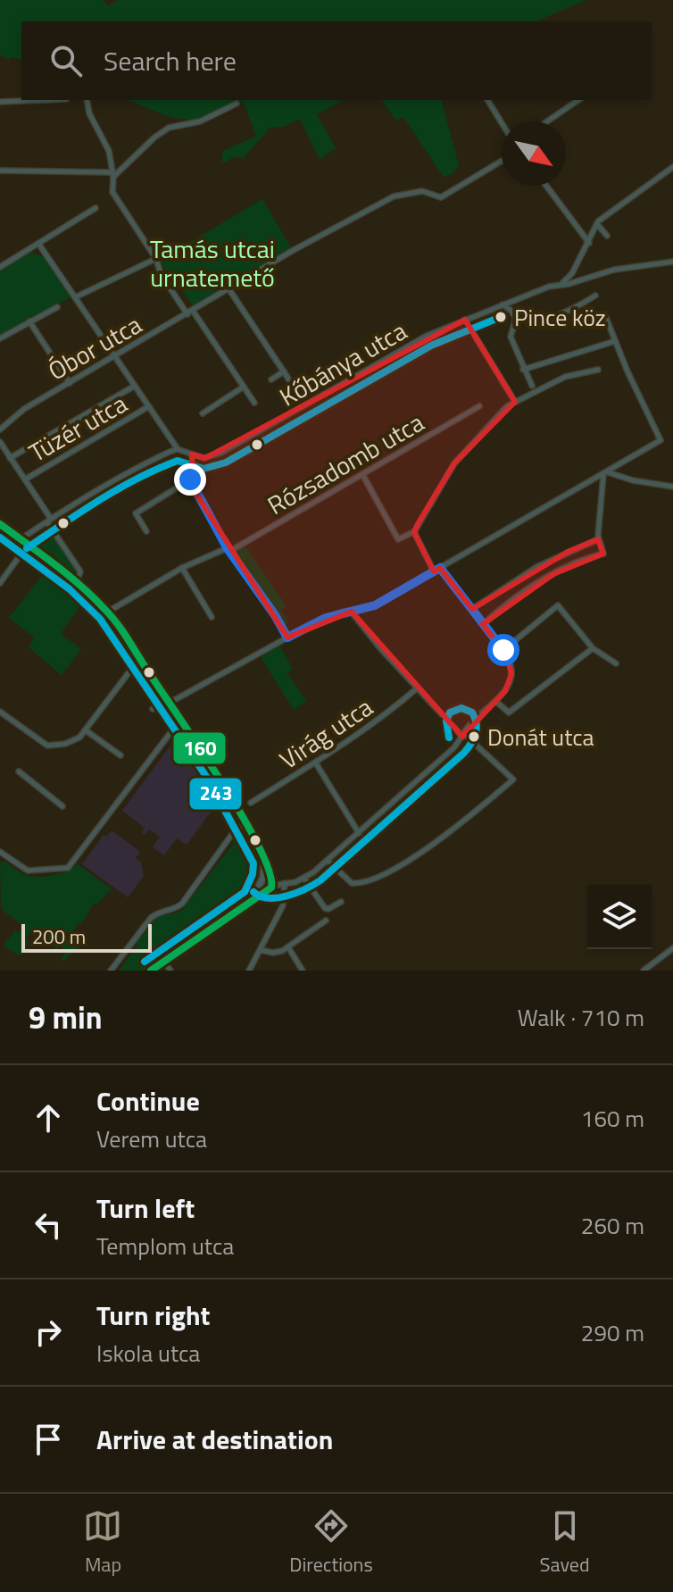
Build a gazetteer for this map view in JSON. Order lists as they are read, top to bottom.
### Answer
{
  "streets": {
    "street": [
      "Óbor utca",
      "Kőbánya utca",
      "Tüzér utca",
      "Rózsadomb utca",
      "Virág utca"
    ]
  },
  "parks": ["Tamás utcai urnatemető"],
  "places": ["Pince köz", "Donát utca"],
  "lines": ["transit line 243", "transit line 160"],
  "scale_bar": "200 m",
  "north": "bottom right",
  "page": {
    "search": "Search here",
    "scale": "200 m",
    "heading": ["9 min", "Walk · 710 m"],
    "list": [
      ["Continue", "Verem utca", "160 m"],
      ["Turn left", "Templom utca", "260 m"],
      ["Turn right", "Iskola utca", "290 m"],
      "Arrive at destination"
    ],
    "nav": ["Map", "Directions", "Saved"]
  }
}
